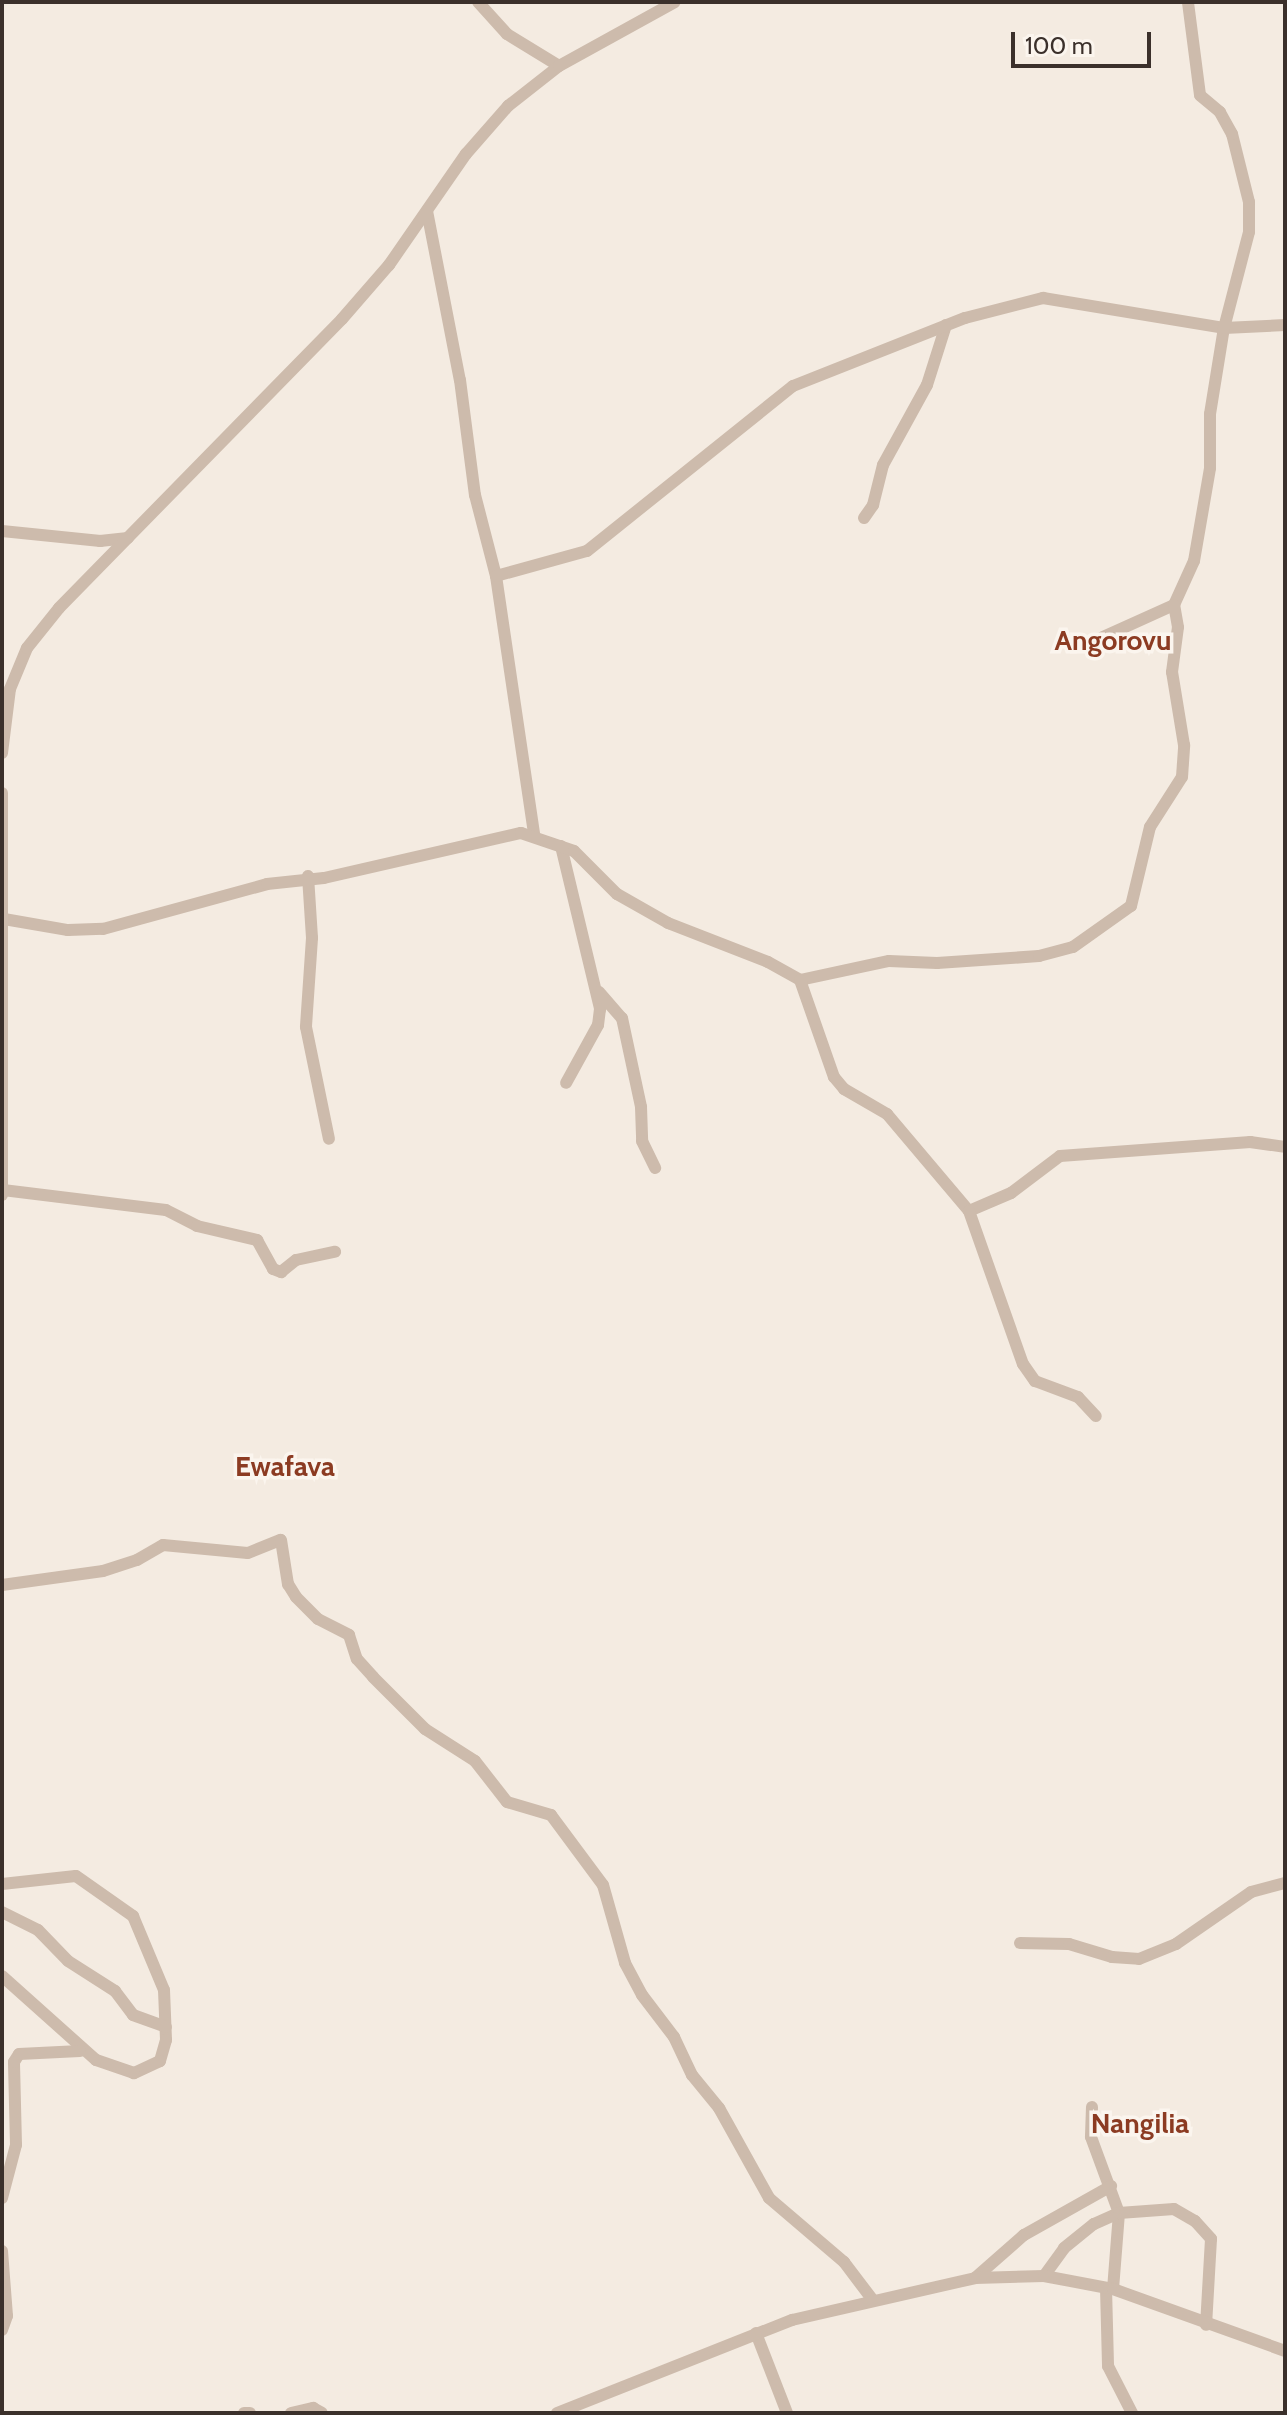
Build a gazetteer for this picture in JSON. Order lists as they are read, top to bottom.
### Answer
{
  "districts": ["Angorovu", "Ewafava", "Nangilia"],
  "scale_bar": "100 m"
}
